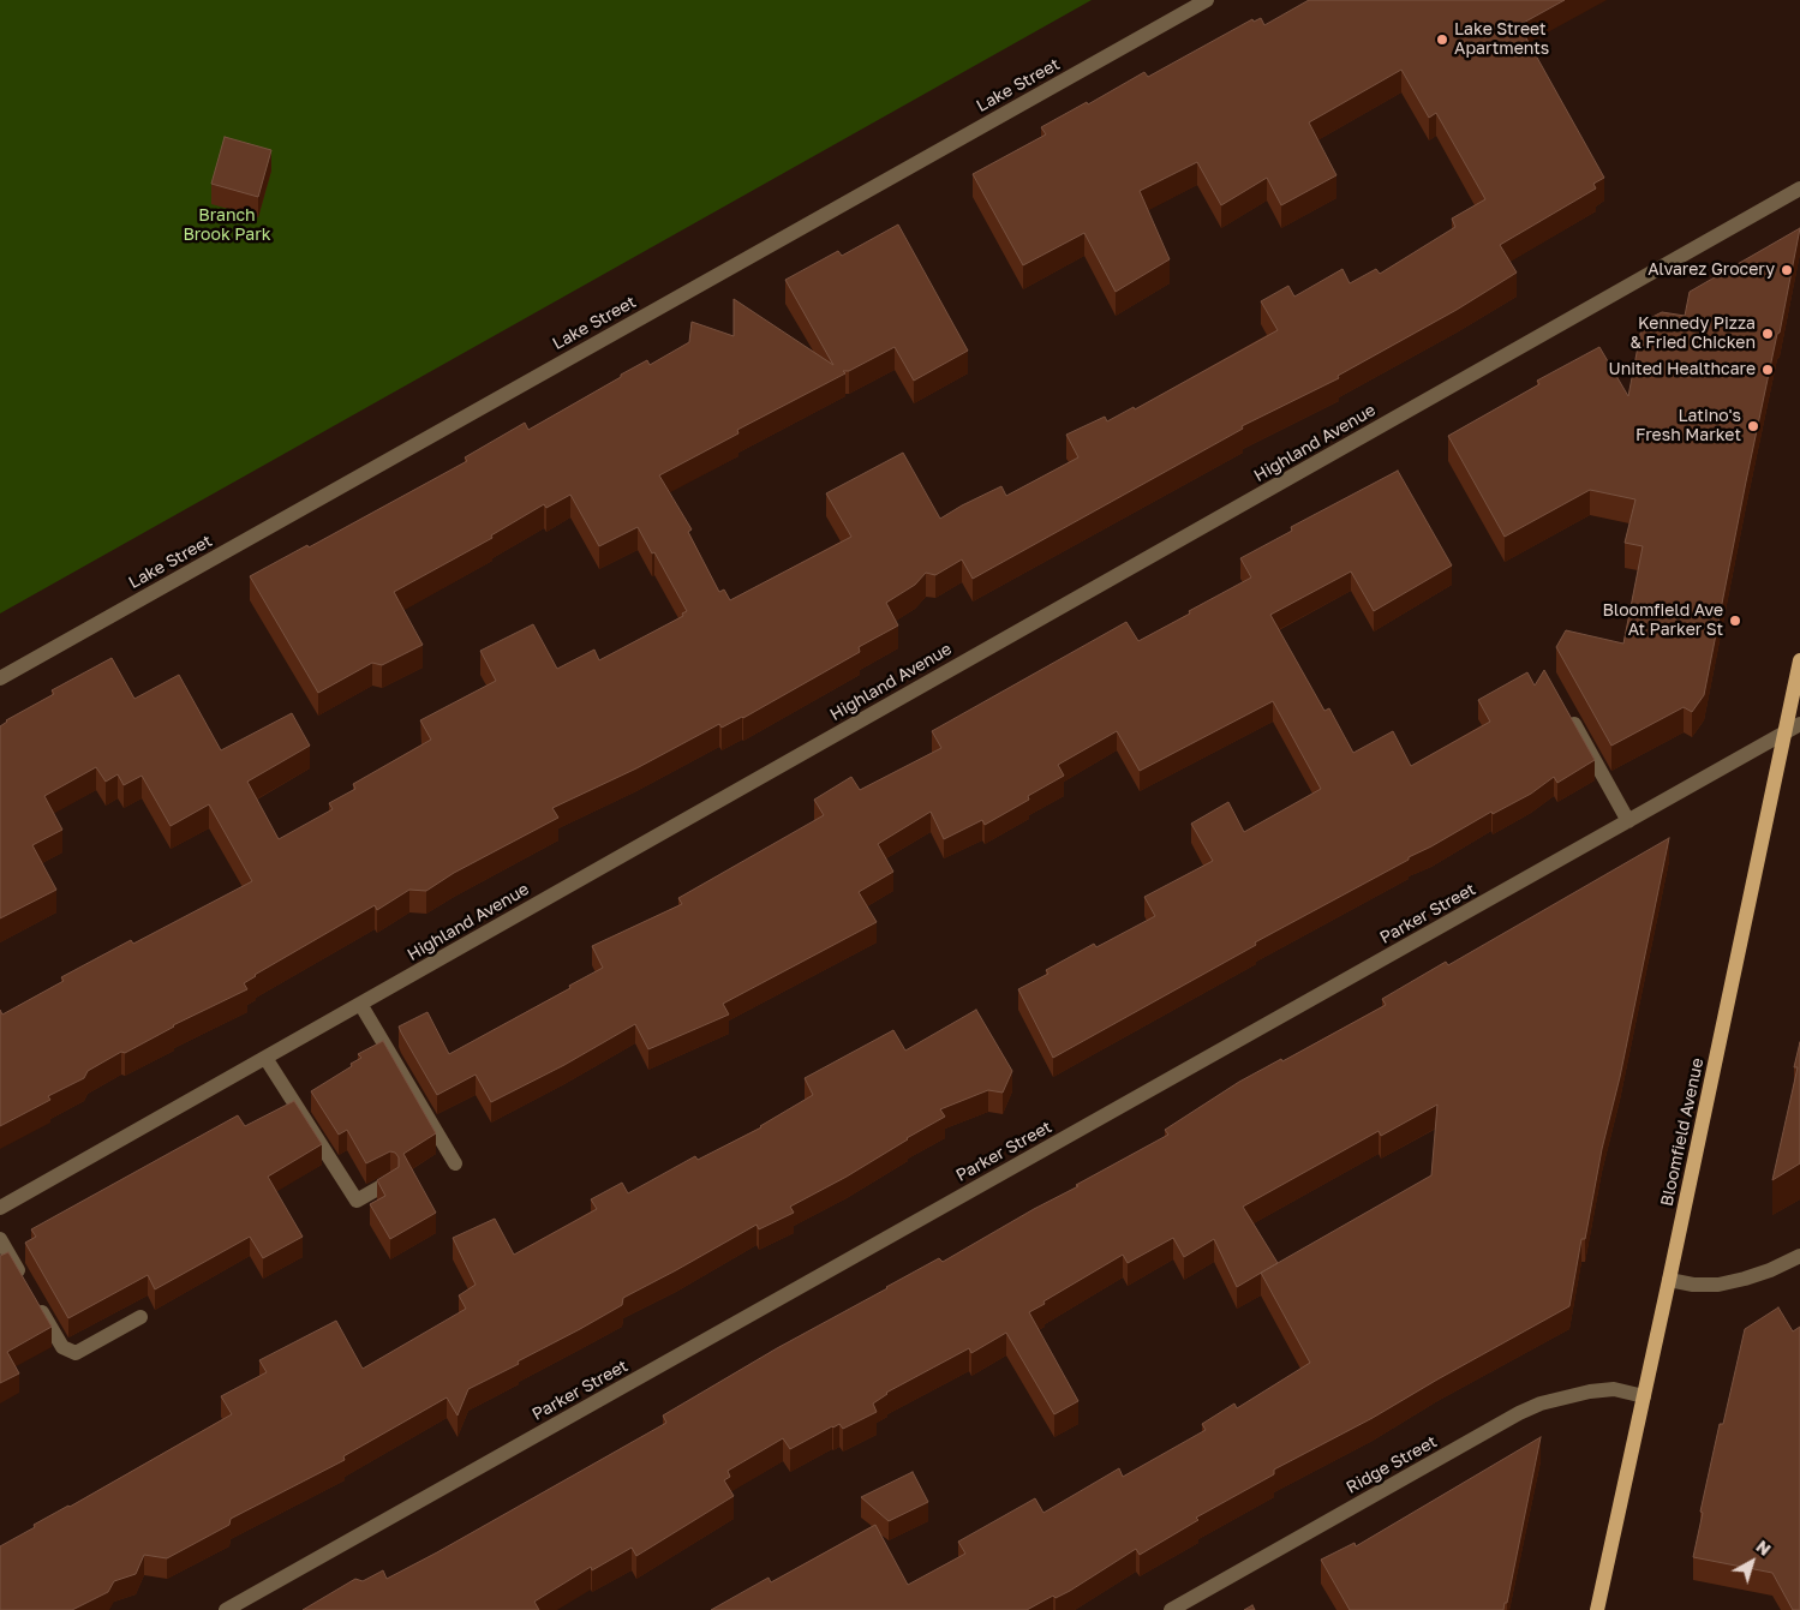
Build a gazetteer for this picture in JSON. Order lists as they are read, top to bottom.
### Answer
{
  "streets": {
    "main road": ["Bloomfield Avenue"],
    "street": [
      "Lake Street",
      "Highland Avenue",
      "Parker Street",
      "Ridge Street"
    ]
  },
  "crossings": [
    ["Parker Street", "Bloomfield Avenue"],
    ["Bloomfield Avenue", "Ridge Street"]
  ],
  "parks": ["Branch Brook Park"],
  "places": [
    "Lake Street Apartments",
    "Alvarez Grocery",
    "Kennedy Pizza & Fried Chicken",
    "United Healthcare",
    "Latino's Fresh Market",
    "Bloomfield Ave At Parker St"
  ],
  "north": "top right"
}
